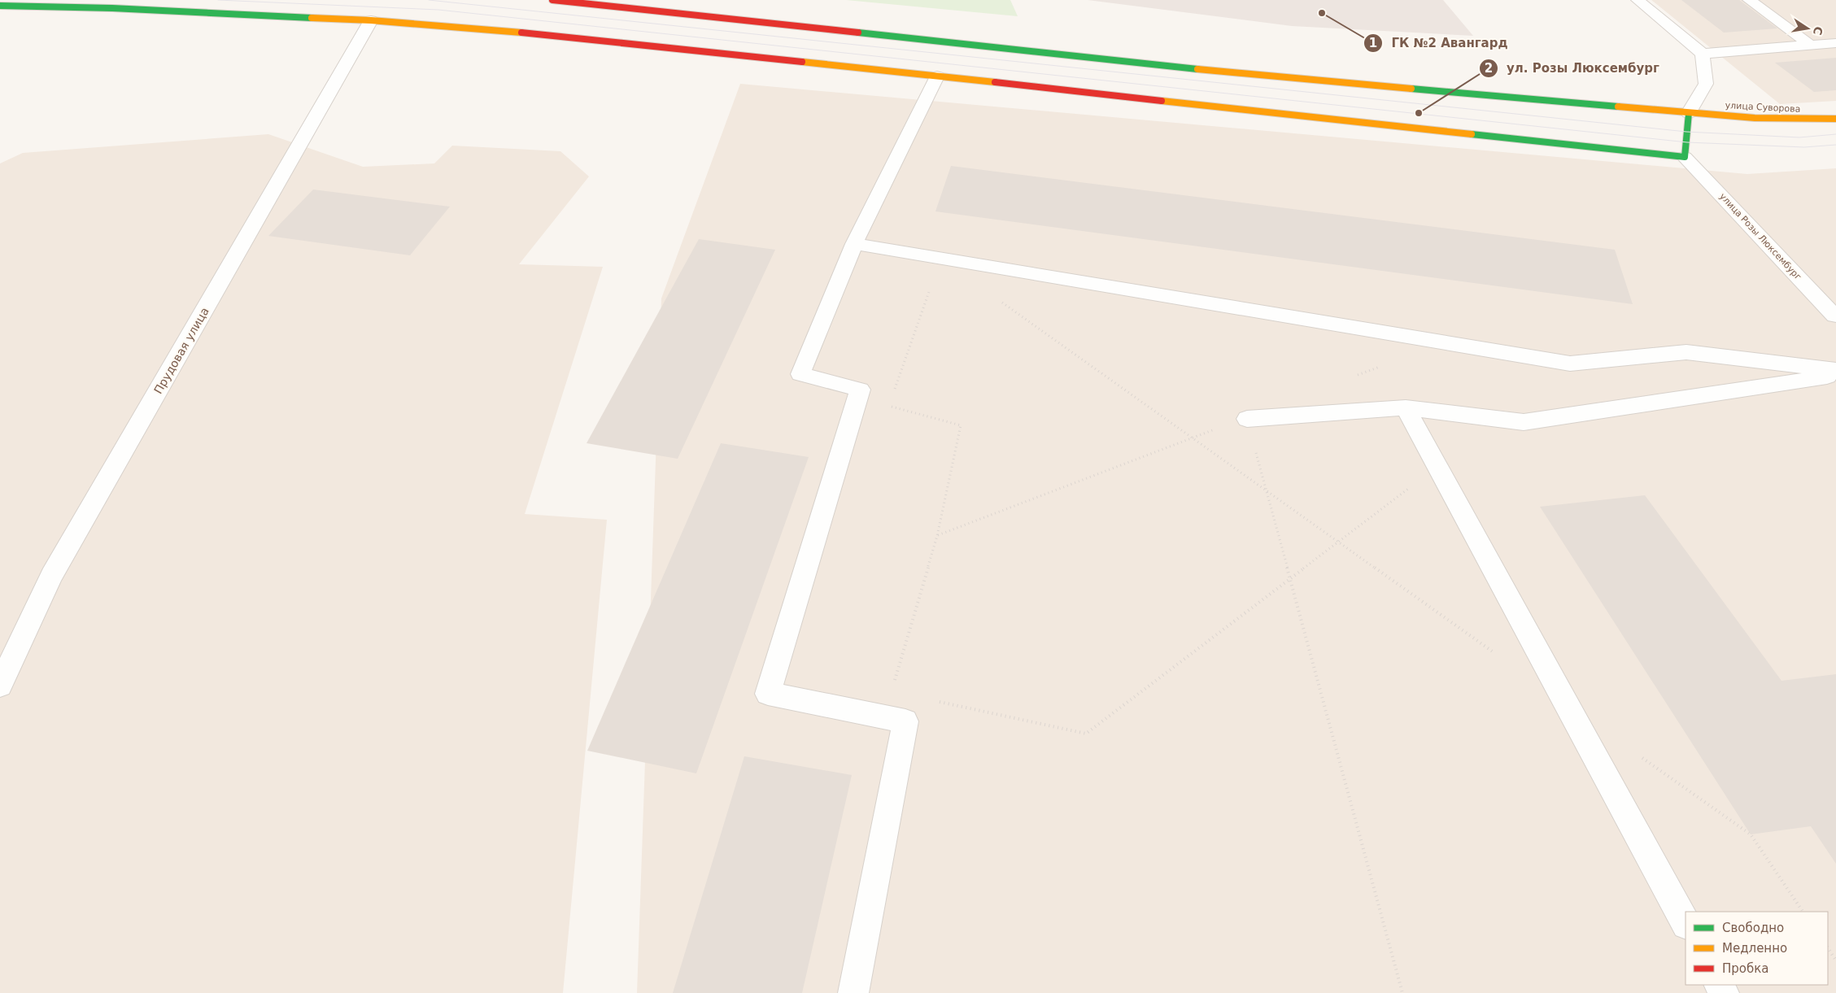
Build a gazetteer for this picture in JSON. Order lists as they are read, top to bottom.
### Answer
{
  "streets": {
    "main road": ["улица Суворова"],
    "street": ["улица Розы Люксембург", "Прудовая улица"]
  },
  "places": ["ГК №2 Авангард", "ул. Розы Люксембург"],
  "legend": ["Свободно", "Медленно", "Пробка"],
  "north": "right"
}
